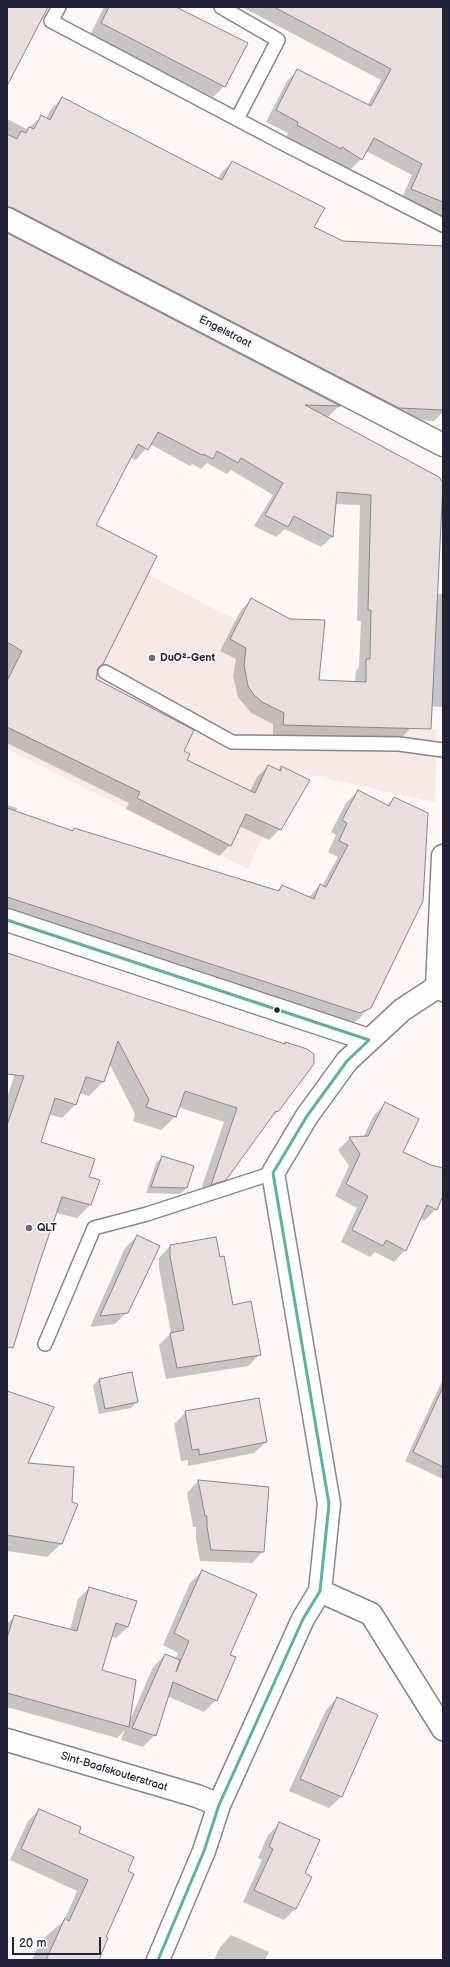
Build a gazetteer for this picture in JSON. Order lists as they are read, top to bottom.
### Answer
{
  "streets": {
    "street": ["Engelstraat", "Sint-Baafskouterstraat"]
  },
  "places": ["DuO²-Gent", "QLT"],
  "scale_bar": "20 m"
}
